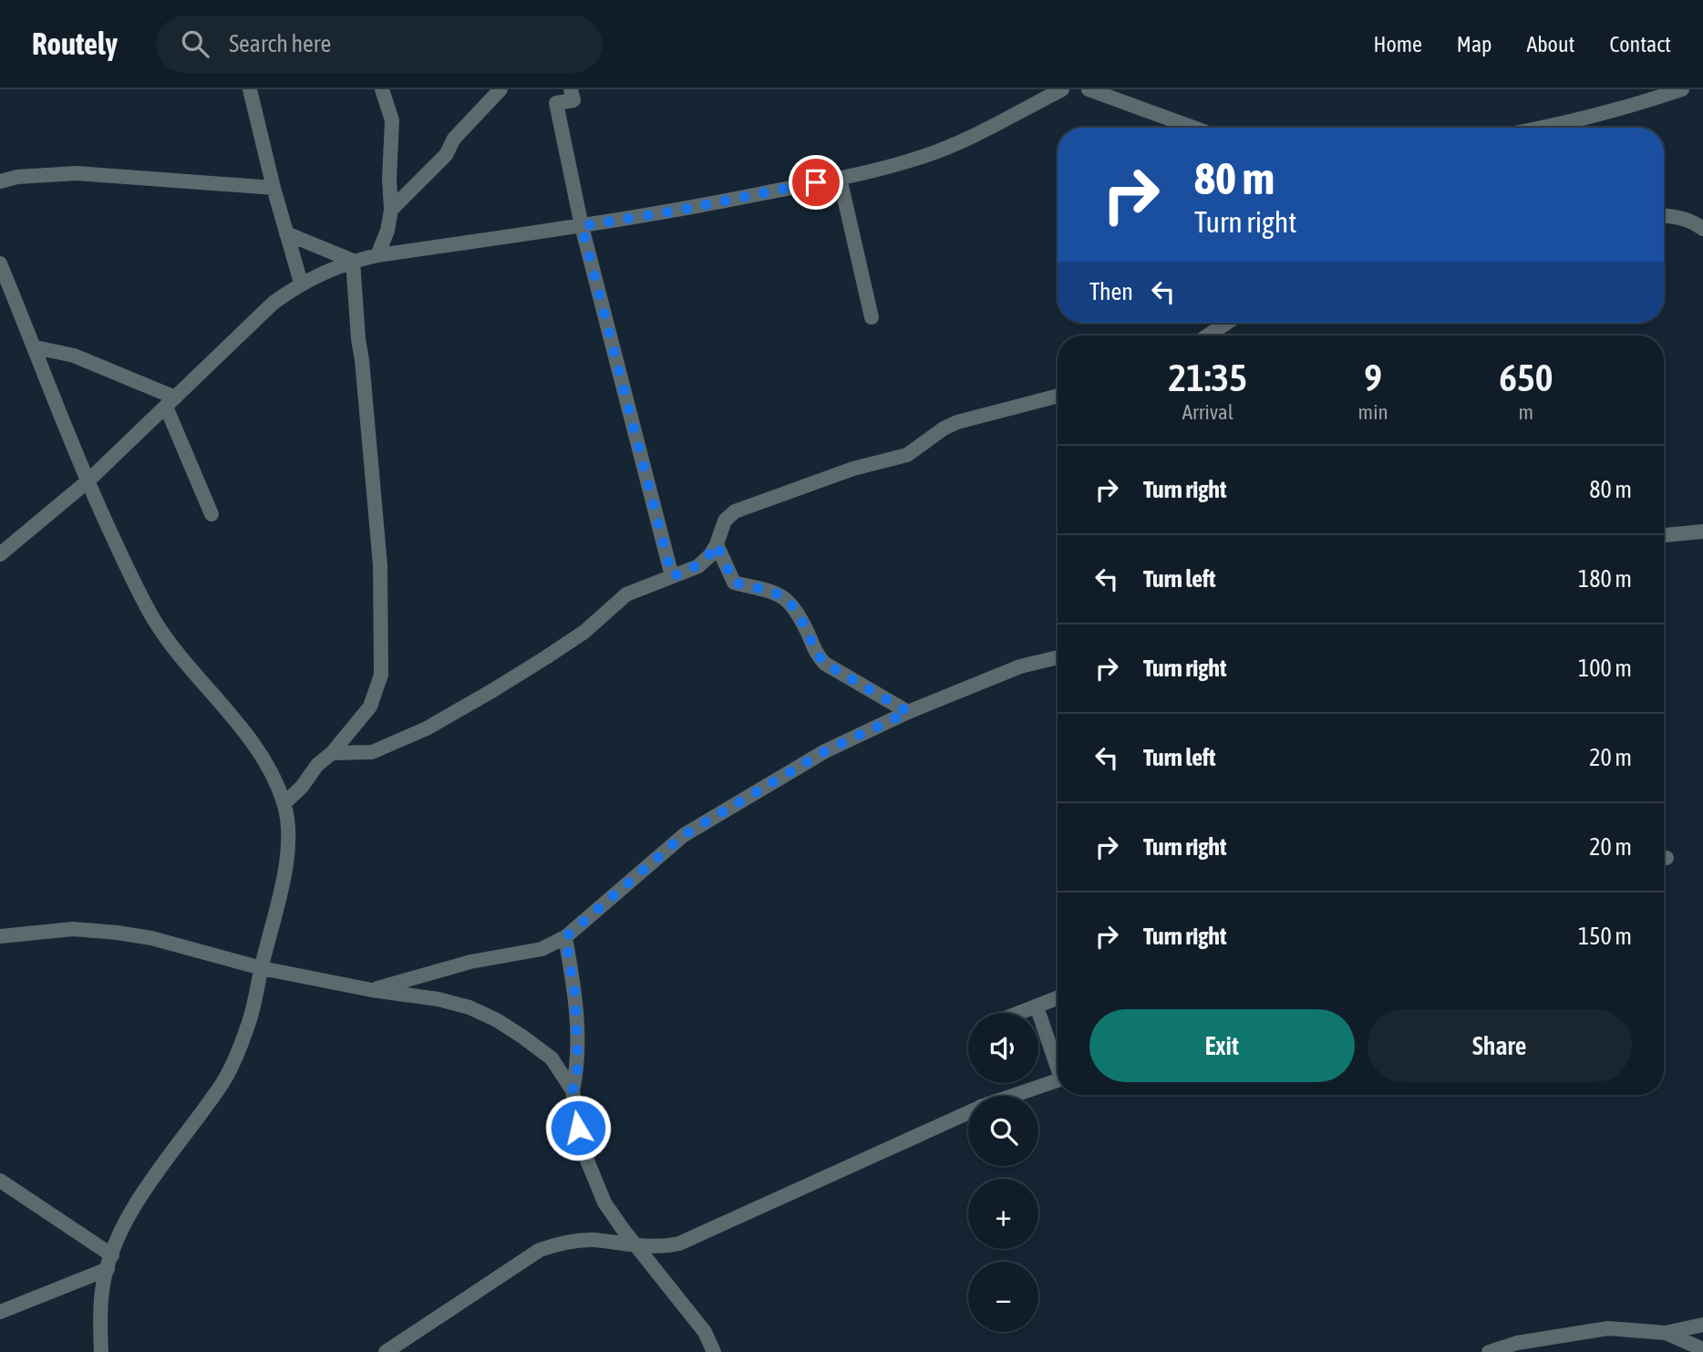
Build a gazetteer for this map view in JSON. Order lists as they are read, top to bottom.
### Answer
{
  "page": {
    "header": "Routely",
    "search": "Search here",
    "nav": [
      "Home",
      "Map",
      "About",
      "Contact"
    ],
    "turn": ["80 m", "Turn right"],
    "then": "Then",
    "eta": [
      "21:35",
      "Arrival",
      "9",
      "min",
      "650",
      "m"
    ],
    "list": [
      {
        "name": "Turn right",
        "value": "80 m"
      },
      {
        "name": "Turn left",
        "value": "180 m"
      },
      {
        "name": "Turn right",
        "value": "100 m"
      },
      {
        "name": "Turn left",
        "value": "20 m"
      },
      {
        "name": "Turn right",
        "value": "20 m"
      },
      {
        "name": "Turn right",
        "value": "150 m"
      }
    ],
    "buttons": ["Exit", "Share"],
    "map_buttons": ["+", "−"]
  }
}
